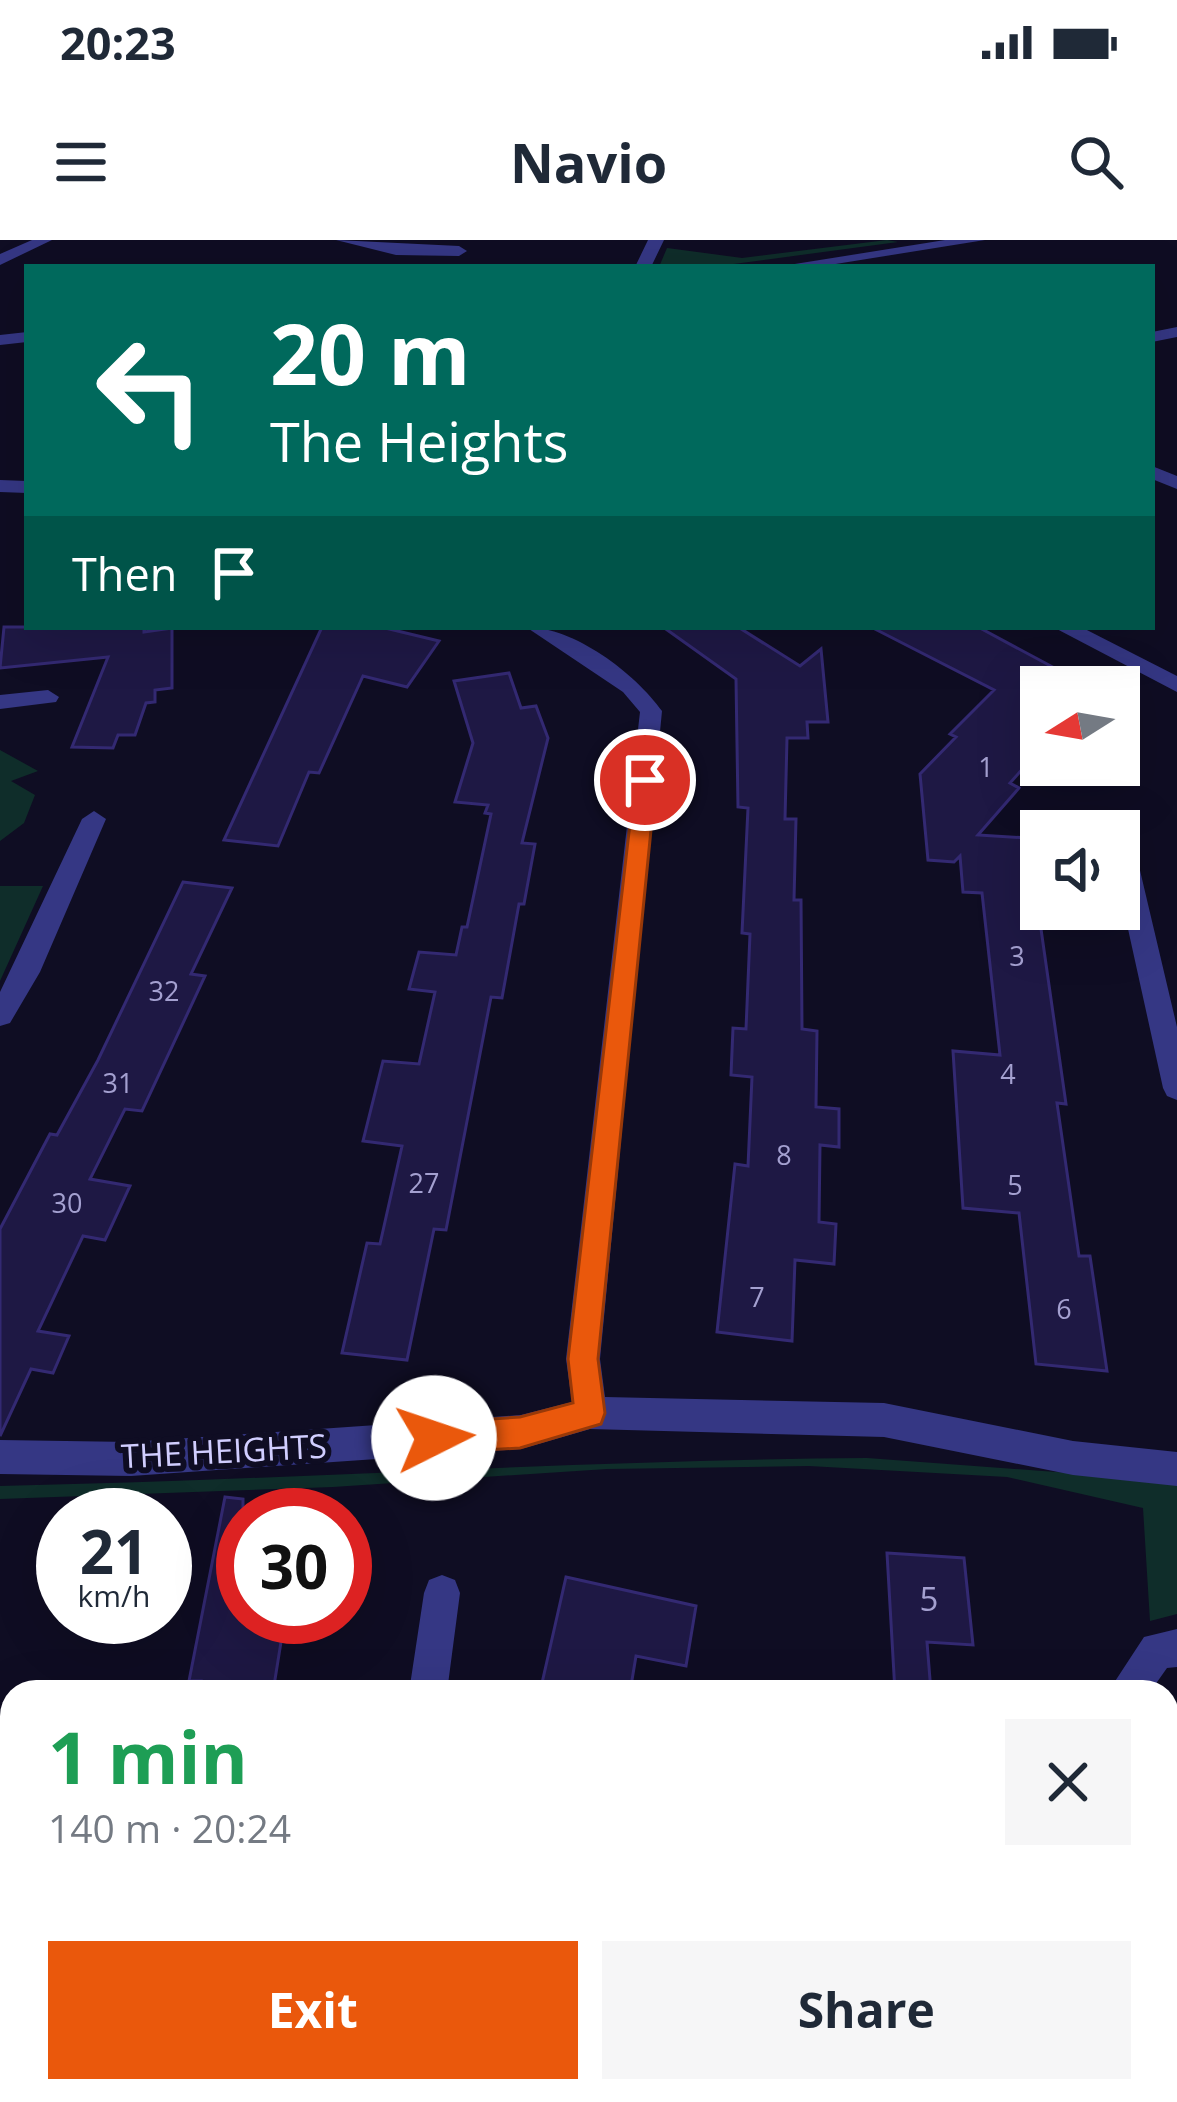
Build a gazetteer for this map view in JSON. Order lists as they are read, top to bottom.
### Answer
{
  "streets": {
    "street": ["THE HEIGHTS"]
  },
  "house_numbers": [
    "1",
    "3",
    "32",
    "4",
    "31",
    "8",
    "27",
    "5",
    "30",
    "7",
    "6",
    "5"
  ],
  "north": "left",
  "page": {
    "status": "20:23",
    "header": "Navio",
    "turn": ["20 m", "The Heights"],
    "then": "Then",
    "speed": "21 km/h",
    "limit": "30",
    "heading": ["1 min", "140 m · 20:24"],
    "buttons": ["Exit", "Share"]
  }
}
